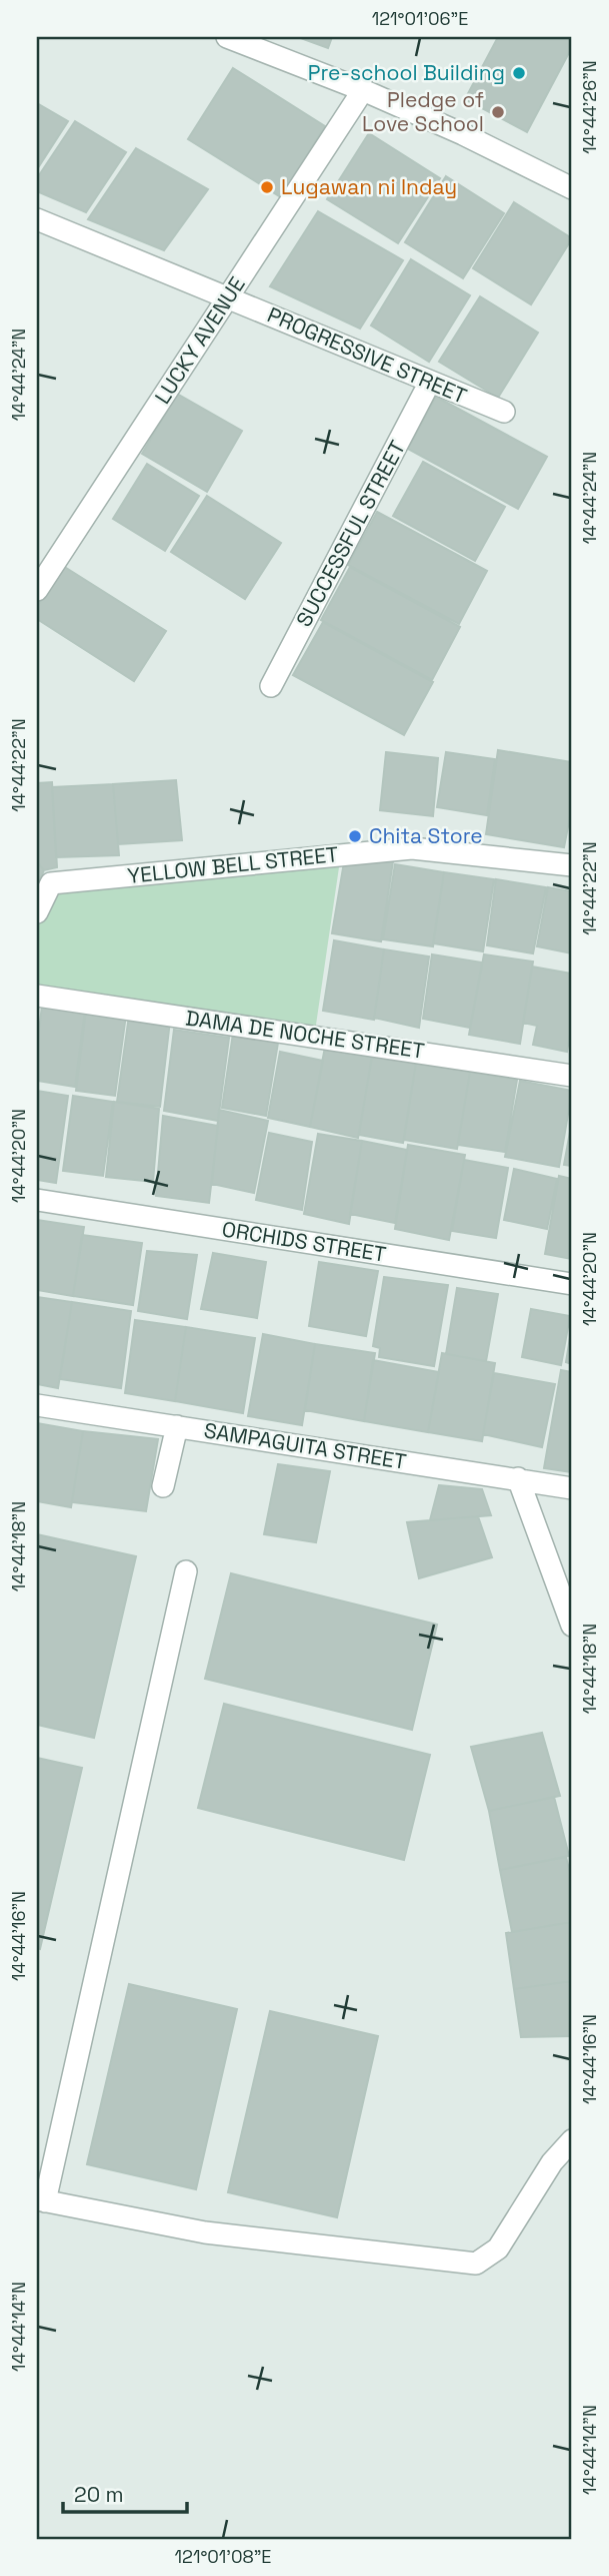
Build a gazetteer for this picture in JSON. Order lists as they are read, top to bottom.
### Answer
{
  "streets": {
    "street": [
      "LUCKY AVENUE",
      "PROGRESSIVE STREET",
      "SUCCESSFUL STREET",
      "YELLOW BELL STREET",
      "DAMA DE NOCHE STREET",
      "ORCHIDS STREET",
      "SAMPAGUITA STREET"
    ]
  },
  "crossings": [
    ["LUCKY AVENUE", "PROGRESSIVE STREET"],
    ["PROGRESSIVE STREET", "SUCCESSFUL STREET"]
  ],
  "places": [
    "Pre-school Building",
    "Pledge of Love School",
    "Lugawan ni Inday",
    "Chita Store"
  ],
  "scale_bar": "20 m",
  "coordinates": [
    "121°01'06\"E",
    "14°44'26\"N",
    "14°44'24\"N",
    "14°44'22\"N",
    "14°44'20\"N",
    "14°44'18\"N",
    "14°44'16\"N",
    "14°44'14\"N",
    "121°01'08\"E"
  ]
}
